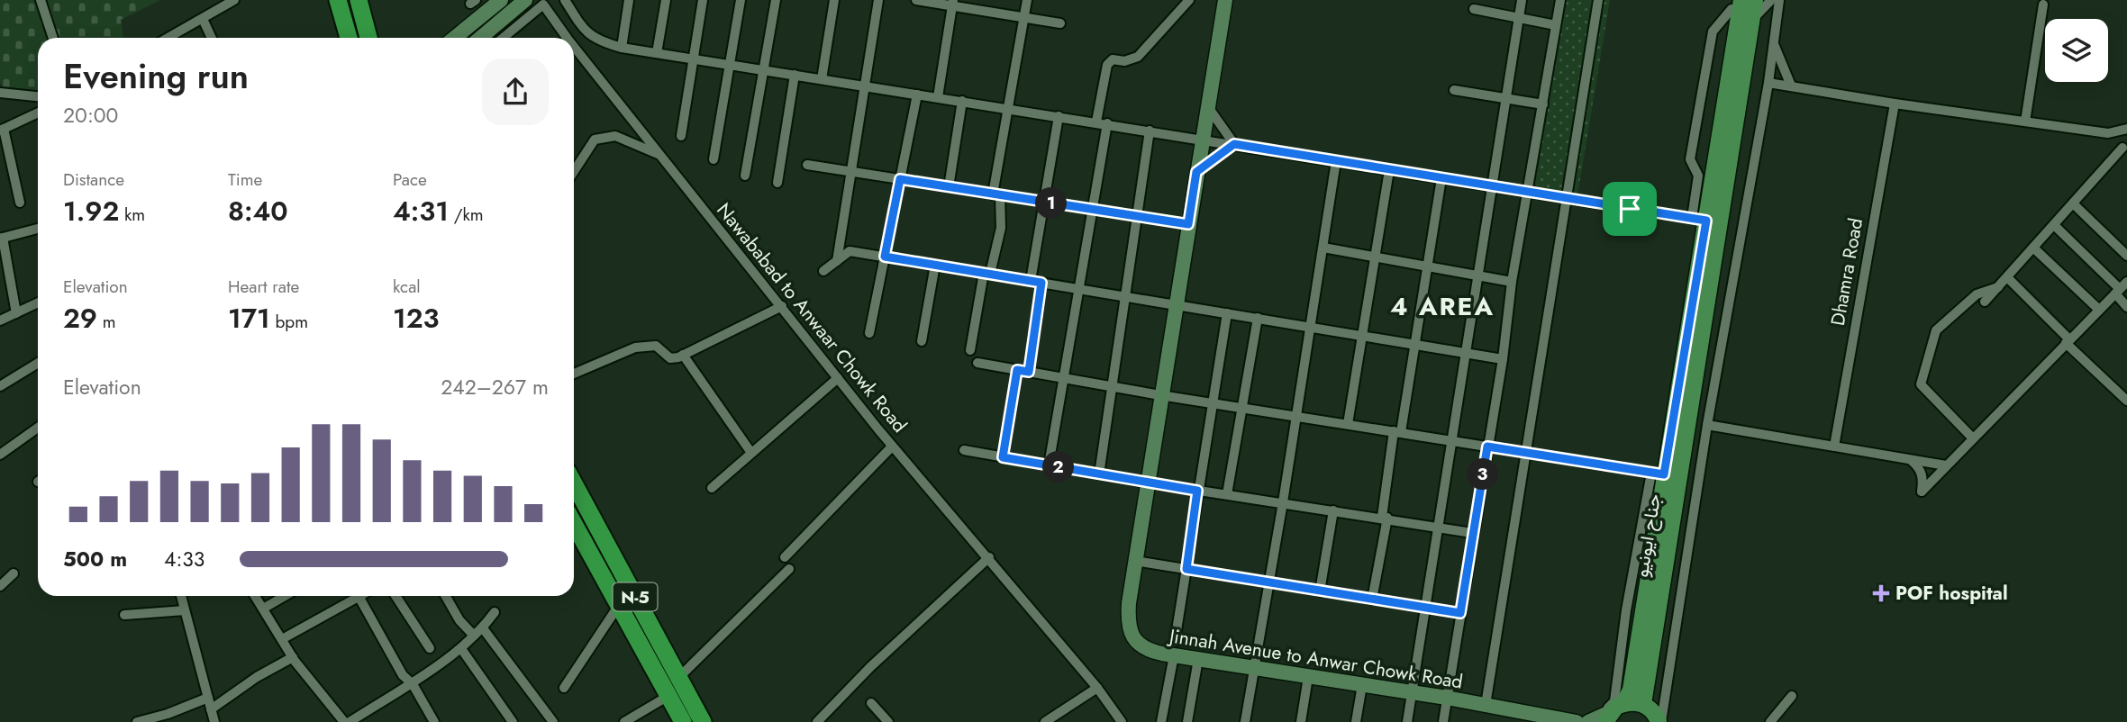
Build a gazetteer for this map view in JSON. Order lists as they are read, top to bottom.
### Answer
{
  "streets": {
    "highway": ["N-5"],
    "main road": ["جناح ایونیو"],
    "street": ["Dhamra Road", "Nawababad to Anwaar Chowk Road", "Jinnah Avenue to Anwar Chowk Road"]
  },
  "districts": ["4 AREA"],
  "places": {
    "health": ["POF hospital"]
  },
  "page": {
    "heading": ["Evening run", "20:00"],
    "stats": [
      ["Distance", "1.92 km"],
      ["Time", "8:40"],
      ["Pace", "4:31 /km"],
      ["Elevation", "29 m"],
      ["Heart rate", "171 bpm"],
      ["kcal", "123"]
    ],
    "pins": ["1", "2", "3"],
    "chart": ["Elevation", "242–267 m"],
    "list": [
      {
        "name": "500 m",
        "note": "4:33"
      }
    ]
  }
}
